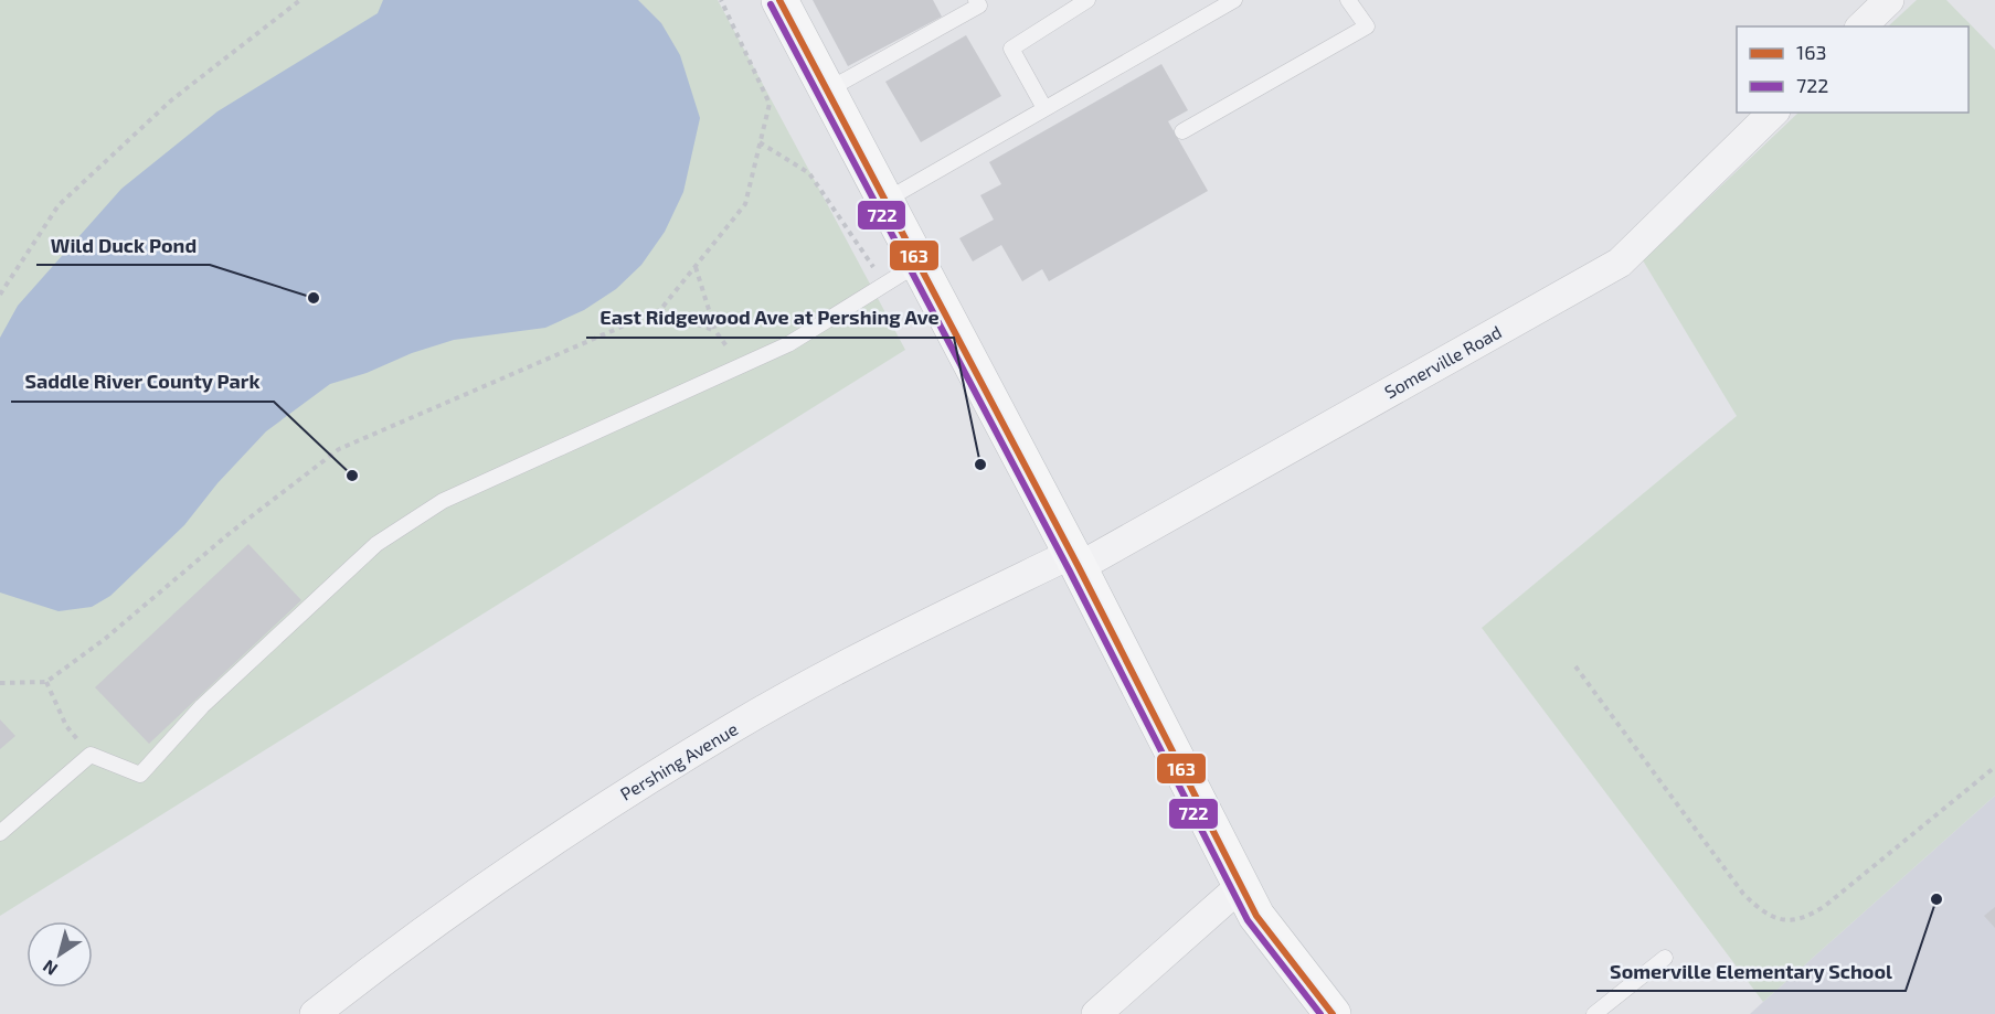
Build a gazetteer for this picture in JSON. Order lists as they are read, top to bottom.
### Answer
{
  "streets": {
    "street": ["Somerville Road", "Pershing Avenue"]
  },
  "crossings": [
    ["Somerville Road", "Pershing Avenue"]
  ],
  "places": [
    "Wild Duck Pond",
    "East Ridgewood Ave at Pershing Ave",
    "Saddle River County Park",
    "Somerville Elementary School"
  ],
  "lines": ["transit line 163", "transit line 722"],
  "legend": ["163", "722"],
  "north": "bottom left"
}
